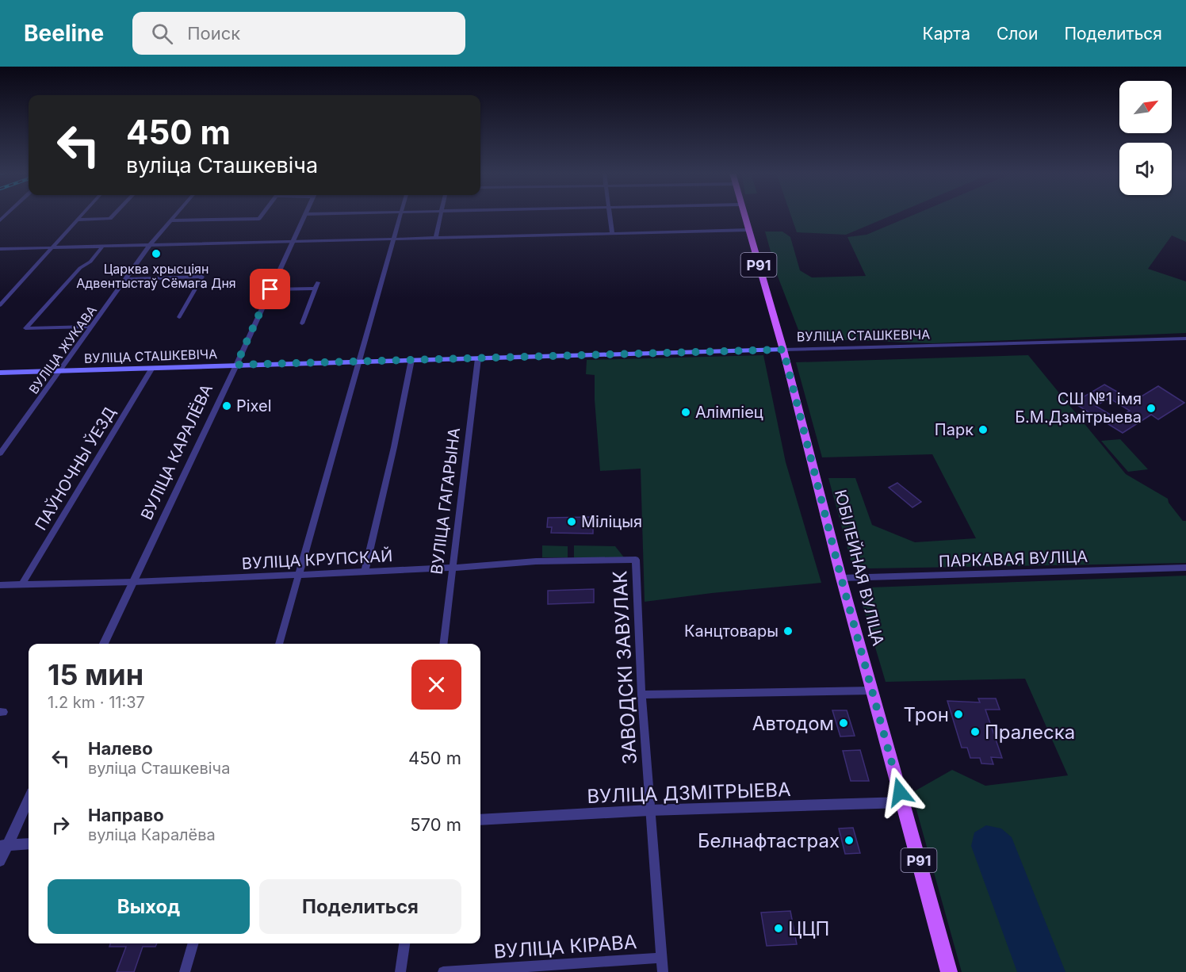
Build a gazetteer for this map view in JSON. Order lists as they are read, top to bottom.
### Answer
{
  "streets": {
    "main road": ["Р91", "ВУЛІЦА СТАШКЕВІЧА", "ЮБІЛЕЙНАЯ ВУЛІЦА"],
    "street": [
      "ВУЛІЦА ЖУКАВА",
      "ВУЛІЦА КАРАЛЁВА",
      "ПАЎНОЧНЫ ЎЕЗД",
      "ВУЛІЦА ГАГАРЫНА",
      "ПАРКАВАЯ ВУЛІЦА",
      "ВУЛІЦА КРУПСКАЙ",
      "ЗАВОДСКІ ЗАВУЛАК",
      "ВУЛІЦА ДЗМІТРЫЕВА",
      "ВУЛІЦА КІРАВА"
    ]
  },
  "crossings": [
    ["ВУЛІЦА СТАШКЕВІЧА", "ВУЛІЦА ЖУКАВА"],
    ["ВУЛІЦА СТАШКЕВІЧА", "ВУЛІЦА КАРАЛЁВА"],
    ["ВУЛІЦА СТАШКЕВІЧА", "ПАЎНОЧНЫ ЎЕЗД"],
    ["ВУЛІЦА СТАШКЕВІЧА", "ВУЛІЦА ГАГАРЫНА"],
    ["ВУЛІЦА СТАШКЕВІЧА", "ЮБІЛЕЙНАЯ ВУЛІЦА"],
    ["ВУЛІЦА КАРАЛЁВА", "ВУЛІЦА КРУПСКАЙ"],
    ["ПАЎНОЧНЫ ЎЕЗД", "ВУЛІЦА КРУПСКАЙ"],
    ["ВУЛІЦА ГАГАРЫНА", "ВУЛІЦА КРУПСКАЙ"],
    ["ПАРКАВАЯ ВУЛІЦА", "ЮБІЛЕЙНАЯ ВУЛІЦА"],
    ["ВУЛІЦА КРУПСКАЙ", "ЗАВОДСКІ ЗАВУЛАК"],
    ["ЮБІЛЕЙНАЯ ВУЛІЦА", "ВУЛІЦА ДЗМІТРЫЕВА"],
    ["ЗАВОДСКІ ЗАВУЛАК", "ВУЛІЦА ДЗМІТРЫЕВА"],
    ["ЗАВОДСКІ ЗАВУЛАК", "ВУЛІЦА КІРАВА"]
  ],
  "places": [
    "Царква хрысціян Адвентыстаў Сёмага Дня",
    "Pixel",
    "СШ №1 імя Б.М.Дзмітрыева",
    "Алімпіец",
    "Парк",
    "Міліцыя",
    "Канцтовары",
    "Трон",
    "Автодом",
    "Пралеска",
    "Белнафтастрах",
    "ЦЦП"
  ],
  "north": "top right",
  "page": {
    "header": "Beeline",
    "search": "Поиск",
    "nav": ["Карта", "Слои", "Поделиться"],
    "turn": ["450 m", "вуліца Сташкевіча"],
    "heading": ["15 мин", "1.2 km · 11:37"],
    "list": [
      {
        "name": "Налево",
        "note": "вуліца Сташкевіча",
        "value": "450 m"
      },
      {
        "name": "Направо",
        "note": "вуліца Каралёва",
        "value": "570 m"
      }
    ],
    "buttons": ["Выход", "Поделиться"]
  }
}
